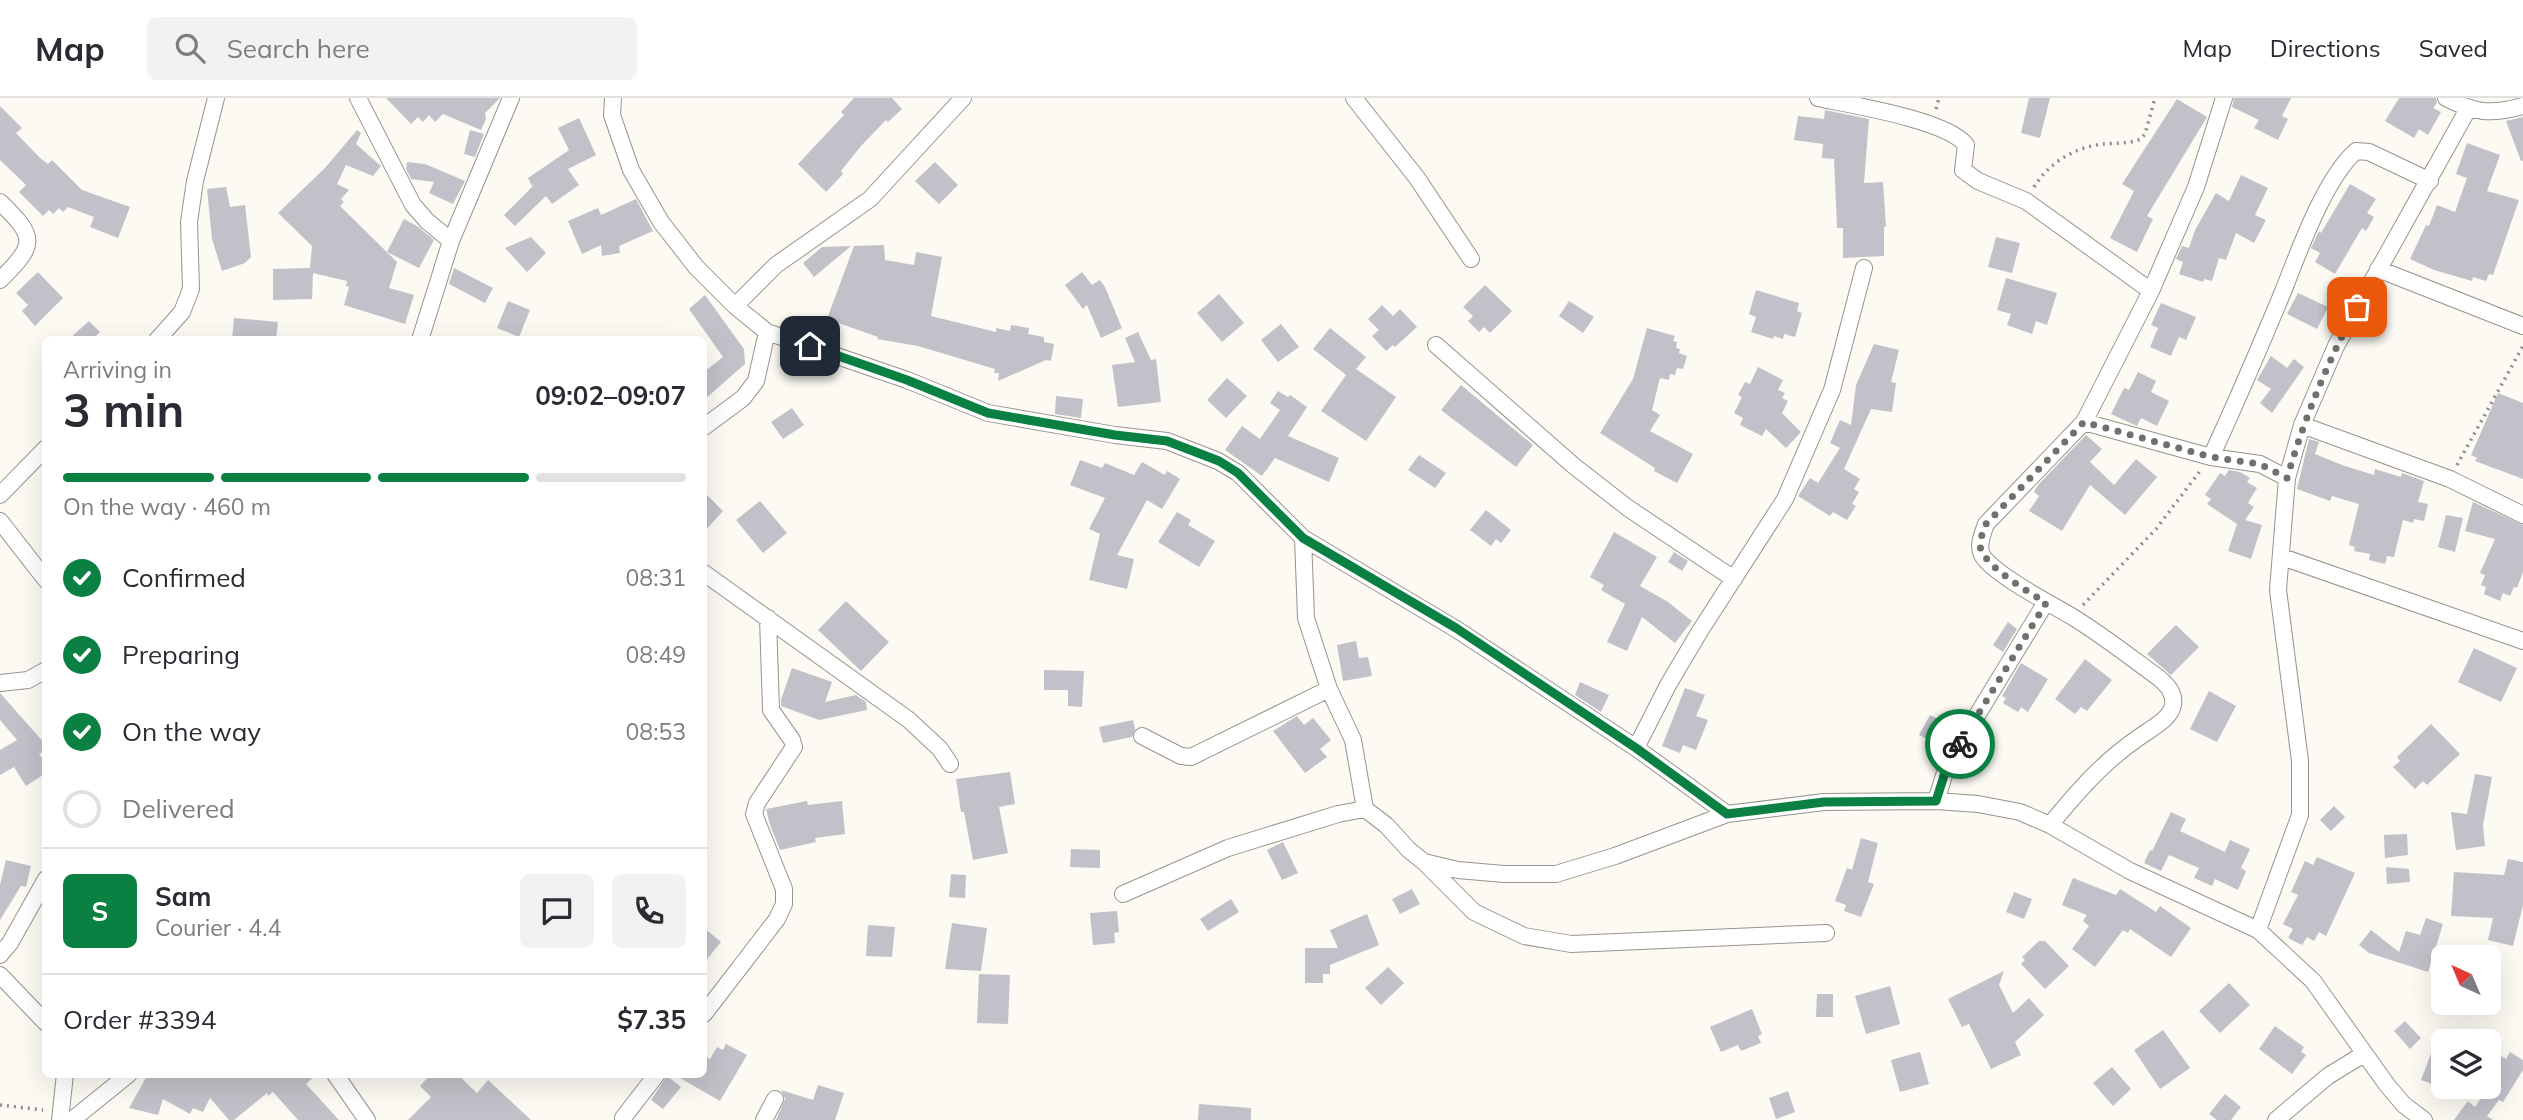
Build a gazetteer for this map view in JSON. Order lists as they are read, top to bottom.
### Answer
{
  "north": "top left",
  "page": {
    "header": "Map",
    "search": "Search here",
    "nav": ["Map", "Directions", "Saved"],
    "heading": ["3 min", "Arriving in", "09:02–09:07"],
    "panel": [
      "Sam",
      "Courier · 4.4",
      "Order #3394",
      "$7.35"
    ],
    "bar": "On the way · 460 m",
    "list": [
      ["Confirmed", "08:31"],
      ["Preparing", "08:49"],
      ["On the way", "08:53"],
      "Delivered"
    ],
    "round": "S"
  }
}
